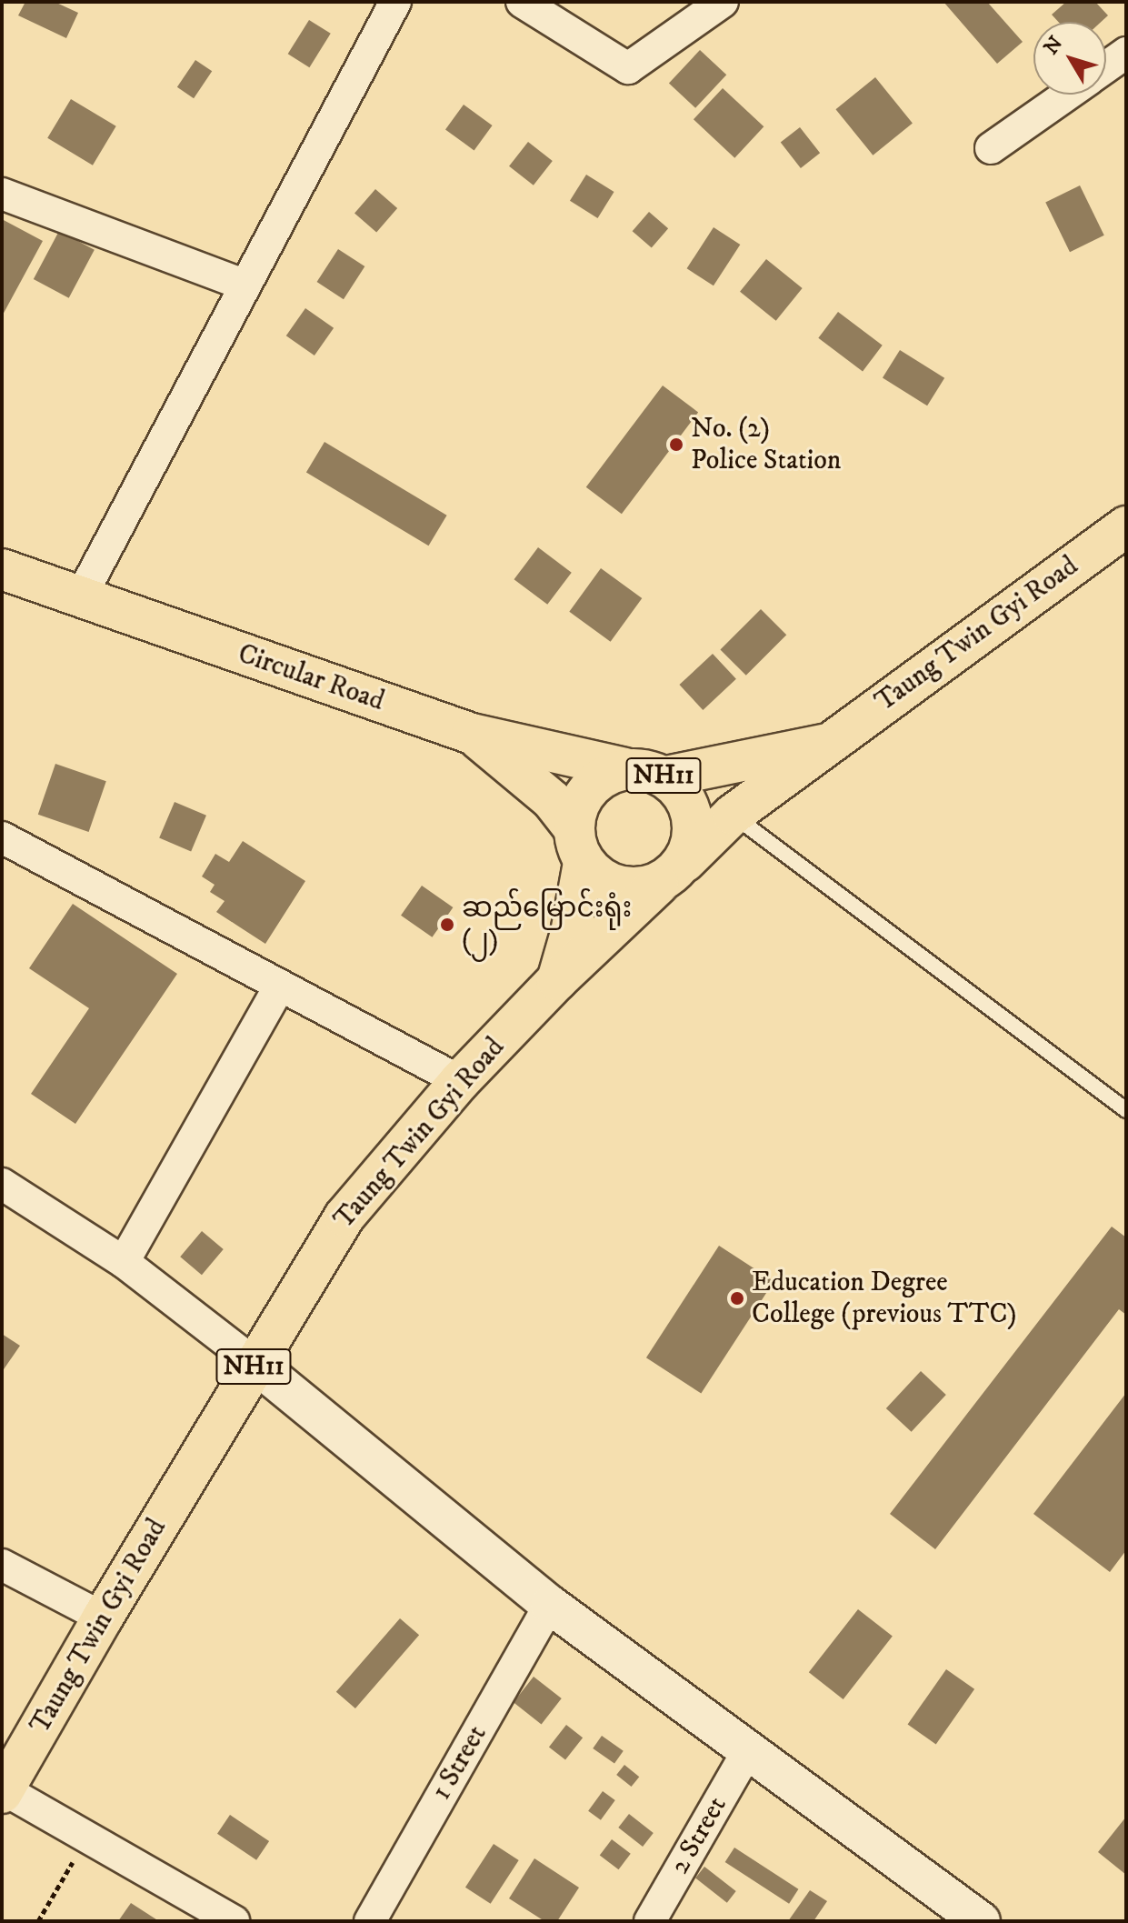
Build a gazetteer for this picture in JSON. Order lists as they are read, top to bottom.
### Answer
{
  "streets": {
    "main road": ["Taung Twin Gyi Road", "Circular Road", "NH11"],
    "street": ["1 Street", "2 Street"]
  },
  "crossings": [
    ["Taung Twin Gyi Road", "Circular Road"],
    ["Taung Twin Gyi Road", "NH11"],
    ["Circular Road", "NH11"]
  ],
  "places": ["No. (2) Police Station", "ဆည်မြောင်းရုံး (၂)", "Education Degree College (previous TTC)"],
  "north": "top left"
}
